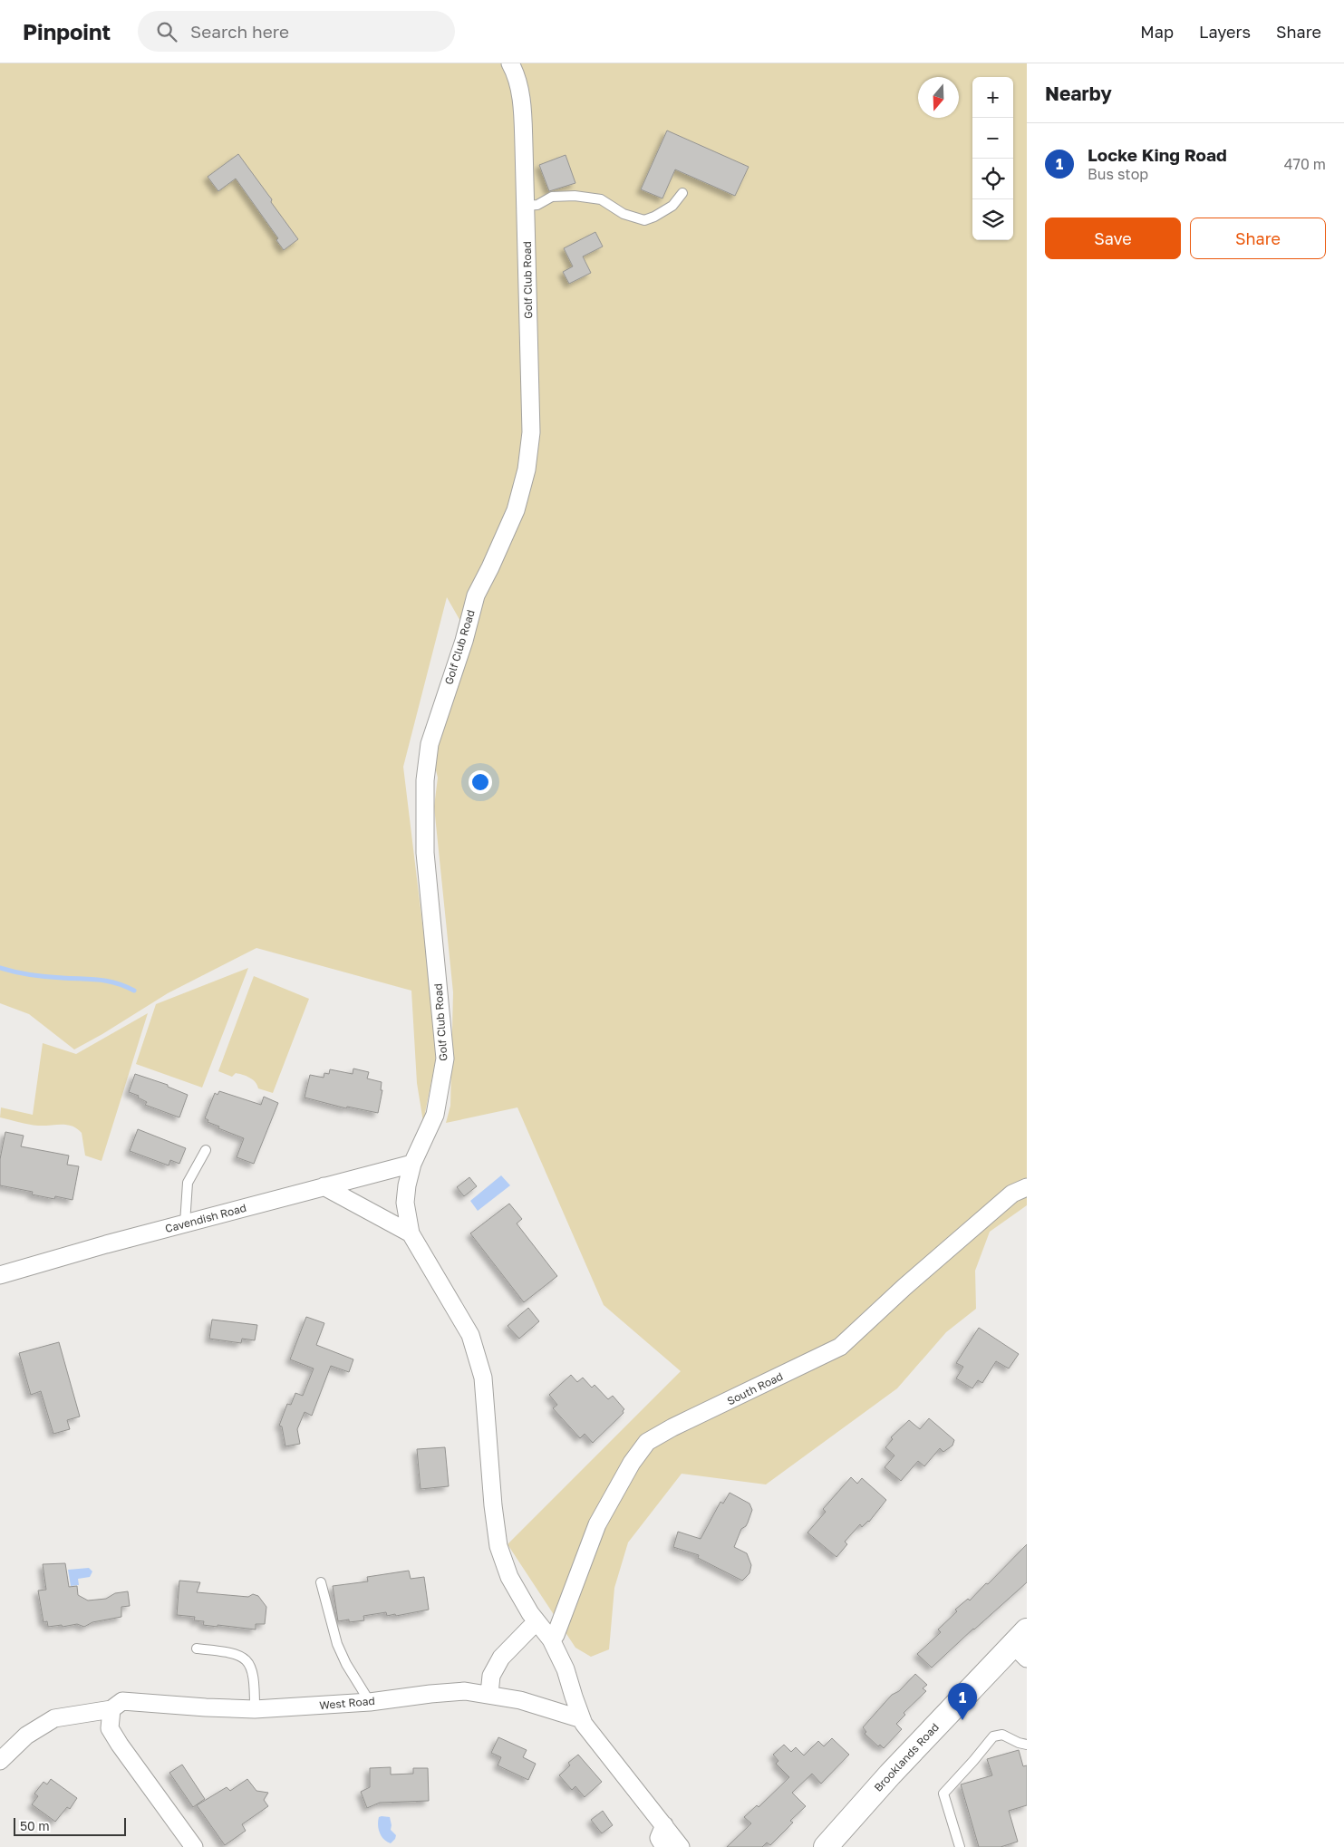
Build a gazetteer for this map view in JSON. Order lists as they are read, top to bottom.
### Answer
{
  "streets": {
    "main road": ["Brooklands Road"],
    "street": [
      "Golf Club Road",
      "Cavendish Road",
      "South Road",
      "West Road"
    ]
  },
  "crossings": [
    ["Golf Club Road", "Cavendish Road"]
  ],
  "scale_bar": "50 m",
  "north": "bottom",
  "page": {
    "header": "Pinpoint",
    "search": "Search here",
    "nav": ["Map", "Layers", "Share"],
    "heading": "Nearby",
    "map_buttons": ["+", "−"],
    "list": [
      {
        "mark": "1",
        "name": "Locke King Road",
        "note": "Bus stop",
        "value": "470 m"
      }
    ],
    "buttons": ["Save", "Share"],
    "pins": "1",
    "scale": "50 m"
  }
}
